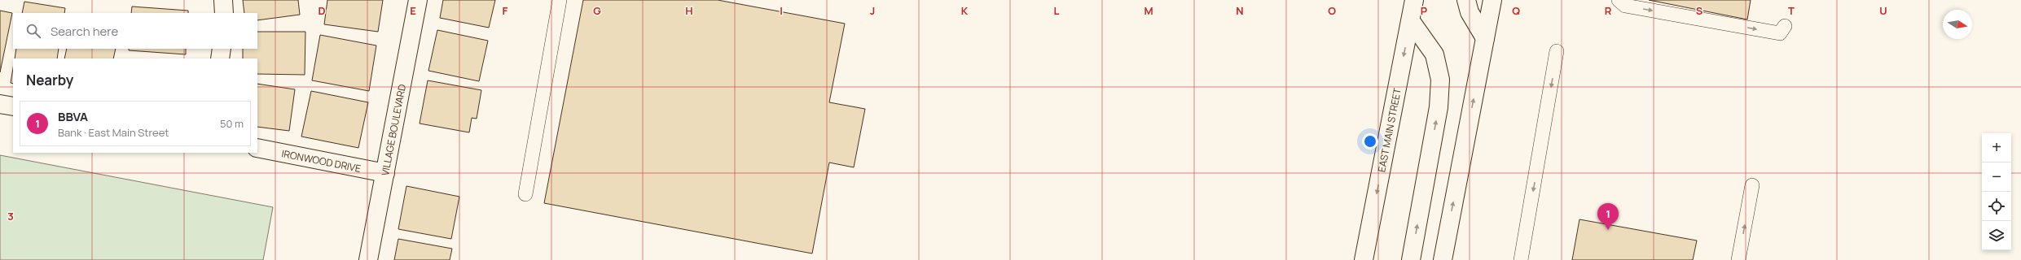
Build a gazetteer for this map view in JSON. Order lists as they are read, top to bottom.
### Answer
{
  "streets": {
    "main road": ["VILLAGE BOULEVARD", "EAST MAIN STREET", "IRONWOOD DRIVE"]
  },
  "crossings": [
    ["VILLAGE BOULEVARD", "IRONWOOD DRIVE"]
  ],
  "north": "right",
  "page": {
    "search": "Search here",
    "heading": "Nearby",
    "list": [
      {
        "mark": "1",
        "name": "BBVA",
        "note": "Bank · East Main Street",
        "value": "50 m"
      }
    ],
    "map_buttons": ["+", "−"],
    "pins": "1"
  },
  "grid": {
    "columns": [
      "D",
      "E",
      "F",
      "G",
      "H",
      "I",
      "J",
      "K",
      "L",
      "M",
      "N",
      "O",
      "P",
      "Q",
      "R",
      "S",
      "T",
      "U"
    ],
    "rows": ["3"]
  }
}
